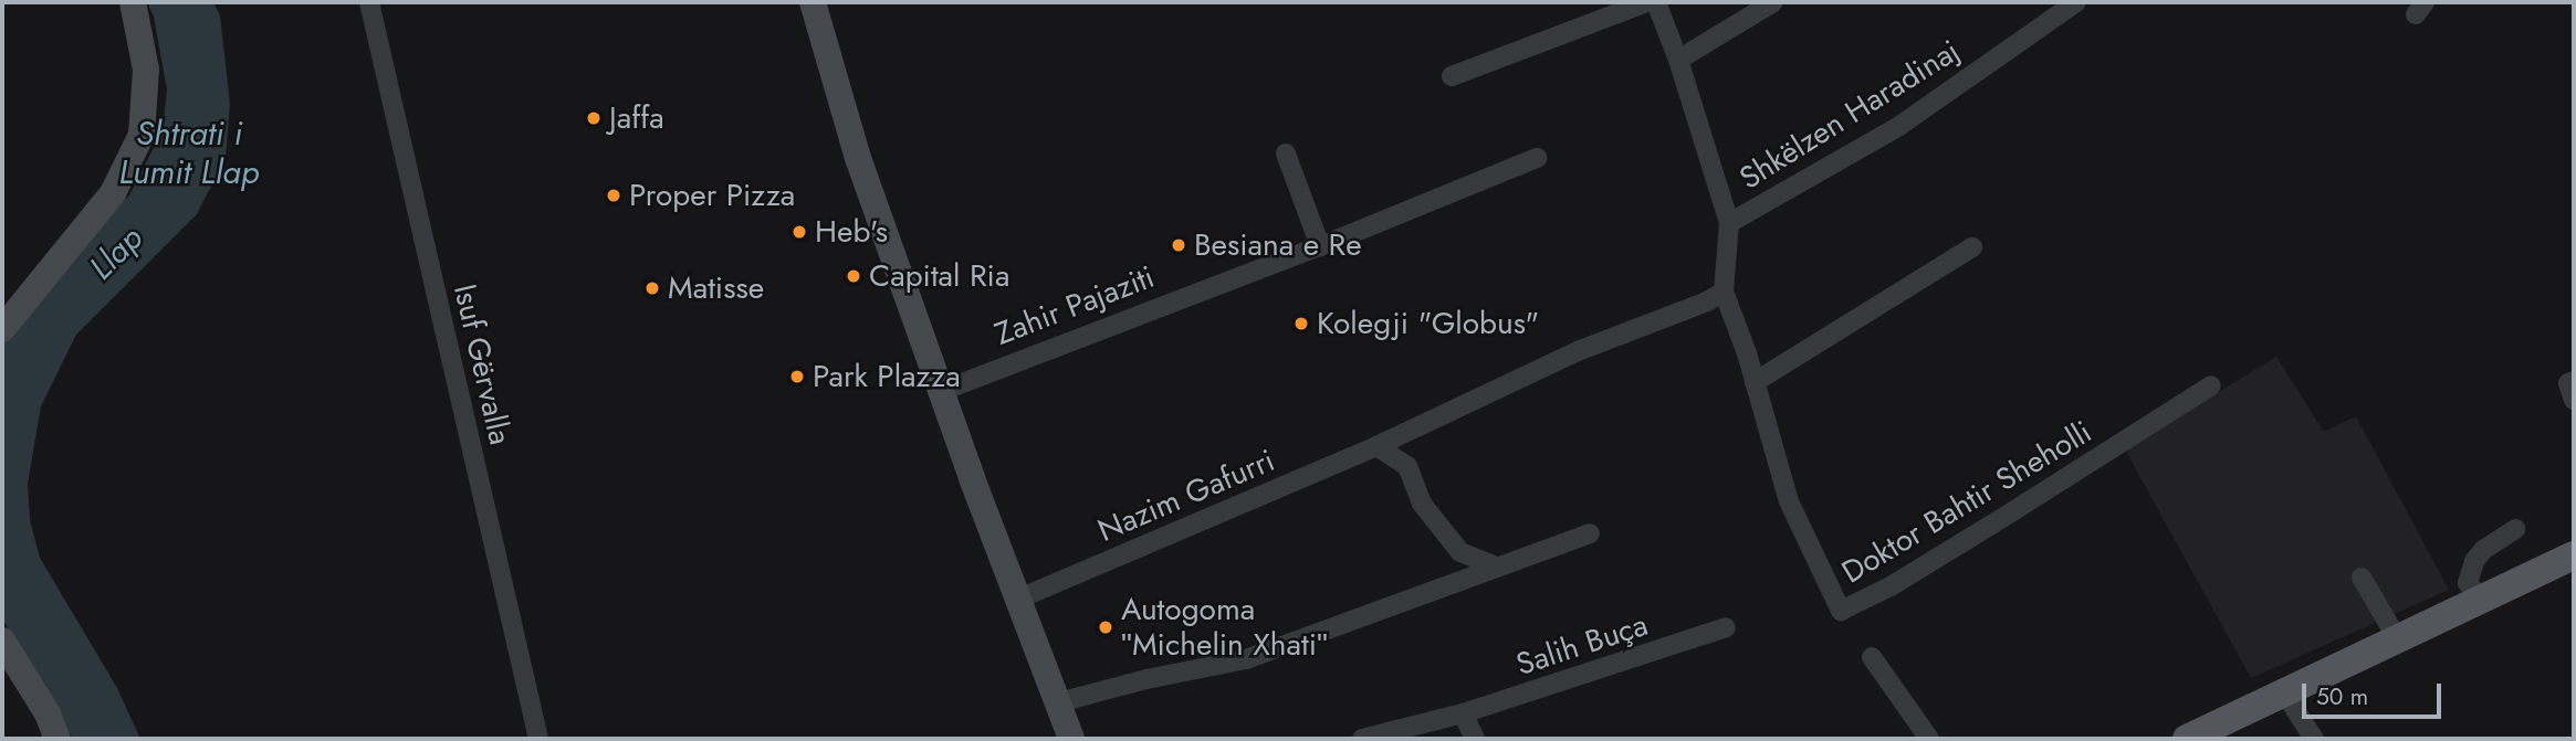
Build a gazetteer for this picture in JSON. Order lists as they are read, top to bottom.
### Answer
{
  "streets": {
    "street": [
      "Shkëlzen Haradinaj",
      "Zahir Pajaziti",
      "Isuf Gërvalla",
      "Nazim Gafurri",
      "Doktor Bahtir Sheholli",
      "Salih Buça"
    ]
  },
  "crossings": [
    ["Nazim Gafurri", "Doktor Bahtir Sheholli"]
  ],
  "water": ["Shtrati i Lumit Llap", "Llap"],
  "places": [
    "Jaffa",
    "Proper Pizza",
    "Heb's",
    "Besiana e Re",
    "Capital Ria",
    "Matisse",
    "Kolegji \"Globus\"",
    "Park Plazza",
    "Autogoma ʺMichelin Xhatiʺ"
  ],
  "scale_bar": "50 m"
}
